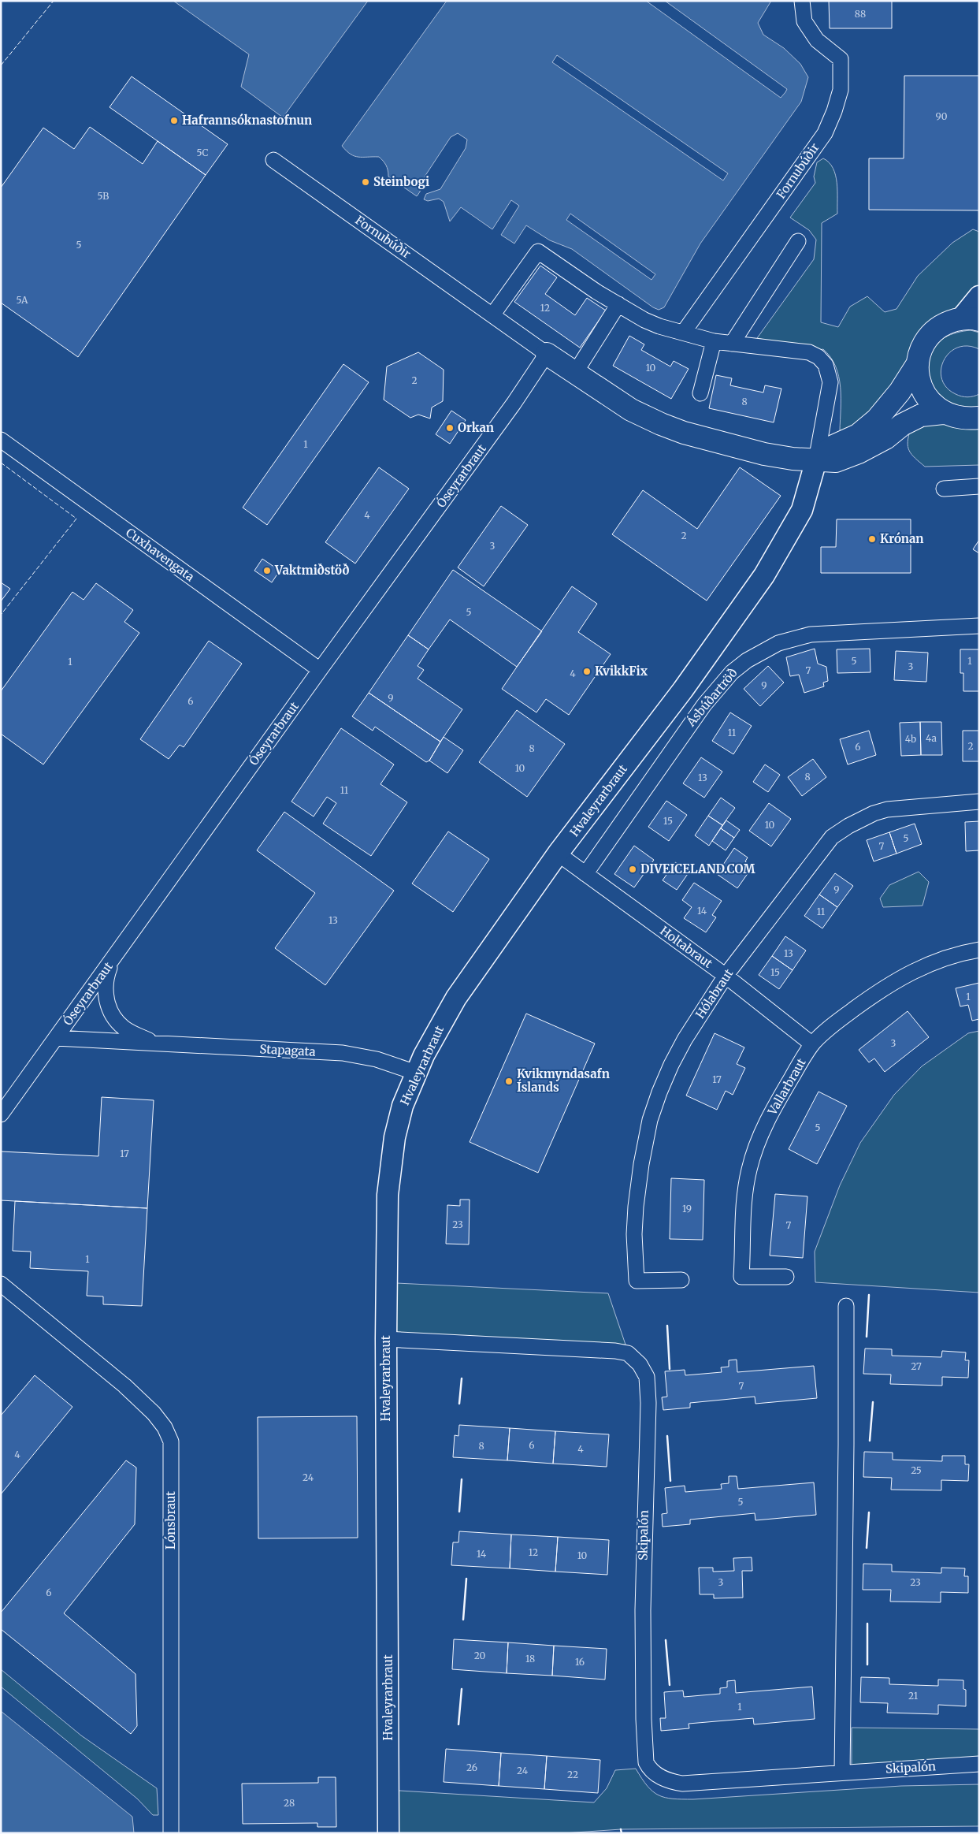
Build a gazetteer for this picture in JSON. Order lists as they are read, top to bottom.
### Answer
{
  "streets": {
    "main road": ["Fornubúðir"],
    "street": [
      "Óseyrarbraut",
      "Cuxhavengata",
      "Ásbúðartröð",
      "Hvaleyrarbraut",
      "Holtabraut",
      "Hólabraut",
      "Stapagata",
      "Vallarbraut",
      "Lónsbraut",
      "Skipalón"
    ]
  },
  "crossings": [
    ["Fornubúðir", "Óseyrarbraut"],
    ["Fornubúðir", "Hvaleyrarbraut"],
    ["Óseyrarbraut", "Cuxhavengata"],
    ["Óseyrarbraut", "Stapagata"],
    ["Ásbúðartröð", "Holtabraut"],
    ["Hvaleyrarbraut", "Holtabraut"],
    ["Hvaleyrarbraut", "Stapagata"],
    ["Hvaleyrarbraut", "Skipalón"],
    ["Holtabraut", "Hólabraut"],
    ["Holtabraut", "Vallarbraut"]
  ],
  "places": [
    "Hafrannsóknastofnun",
    "Steinbogi",
    "Orkan",
    "Krónan",
    "Vaktmiðstöð",
    "KvikkFix",
    "DIVEICELAND.COM",
    "Kvikmyndasafn Íslands"
  ],
  "house_numbers": [
    "88",
    "90",
    "5C",
    "5B",
    "5",
    "5A",
    "12",
    "10",
    "2",
    "8",
    "1",
    "4",
    "2",
    "3",
    "5",
    "5",
    "1",
    "1",
    "3",
    "7",
    "4",
    "9",
    "9",
    "6",
    "11",
    "4a",
    "4b",
    "2",
    "6",
    "8",
    "10",
    "8",
    "13",
    "11",
    "15",
    "10",
    "5",
    "7",
    "9",
    "14",
    "11",
    "13",
    "13",
    "15",
    "1",
    "3",
    "17",
    "5",
    "17",
    "19",
    "23",
    "7",
    "1",
    "27",
    "7",
    "6",
    "8",
    "4",
    "4",
    "25",
    "24",
    "5",
    "12",
    "14",
    "10",
    "3",
    "23",
    "6",
    "20",
    "18",
    "16",
    "21",
    "1",
    "26",
    "24",
    "22",
    "28"
  ]
}
